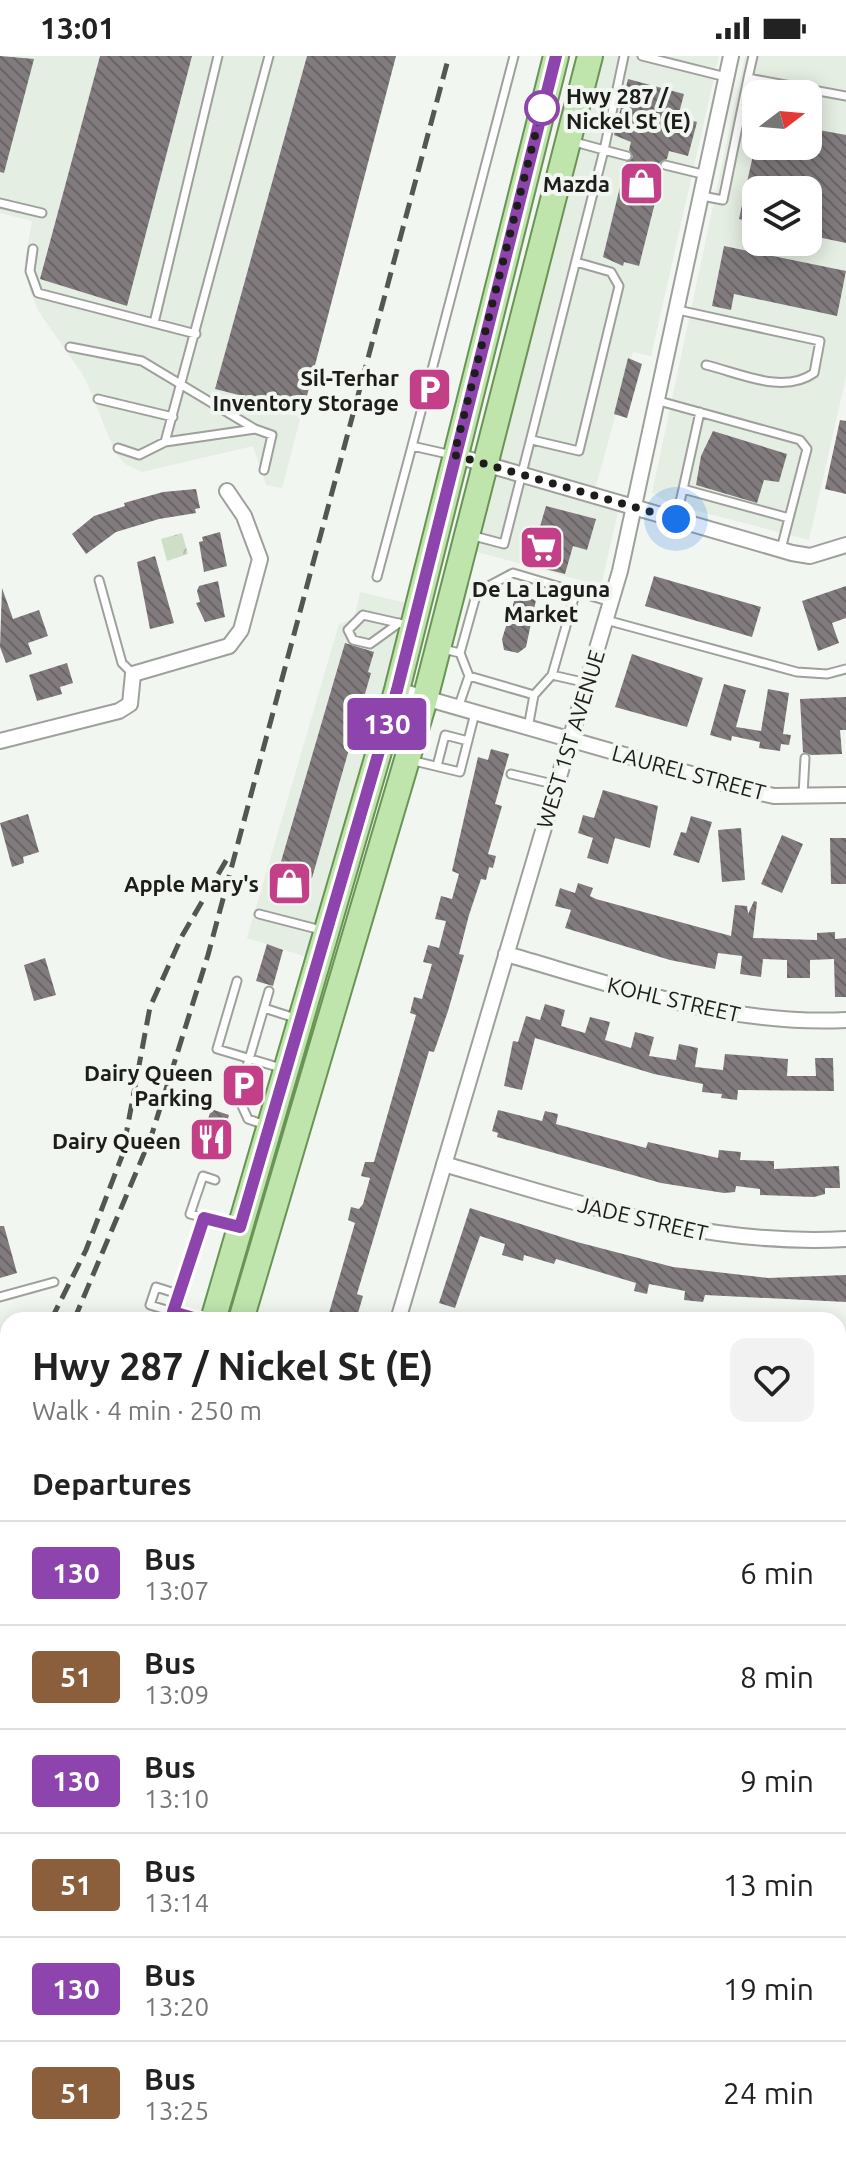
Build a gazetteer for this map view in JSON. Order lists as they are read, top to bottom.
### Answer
{
  "streets": {
    "street": [
      "WEST 1ST AVENUE",
      "LAUREL STREET",
      "KOHL STREET",
      "JADE STREET"
    ]
  },
  "crossings": [
    ["WEST 1ST AVENUE", "LAUREL STREET"],
    ["WEST 1ST AVENUE", "KOHL STREET"],
    ["WEST 1ST AVENUE", "JADE STREET"]
  ],
  "places": {
    "other": ["Hwy 287 / Nickel St (E)"],
    "shop": ["Mazda", "Apple Mary's"],
    "parking": ["Sil-Terhar Inventory Storage", "Dairy Queen Parking"],
    "supermarket": ["De La Laguna Market"],
    "restaurant": ["Dairy Queen"]
  },
  "lines": ["bus line 130"],
  "north": "right",
  "page": {
    "status": "13:01",
    "on_map": "130",
    "heading": [
      ["Hwy 287 / Nickel St (E)", "Walk · 4 min · 250 m"],
      "Departures"
    ],
    "list": [
      {
        "mark": "130",
        "name": "Bus",
        "note": "13:07",
        "value": "6 min"
      },
      {
        "mark": "51",
        "name": "Bus",
        "note": "13:09",
        "value": "8 min"
      },
      {
        "mark": "130",
        "name": "Bus",
        "note": "13:10",
        "value": "9 min"
      },
      {
        "mark": "51",
        "name": "Bus",
        "note": "13:14",
        "value": "13 min"
      },
      {
        "mark": "130",
        "name": "Bus",
        "note": "13:20",
        "value": "19 min"
      },
      {
        "mark": "51",
        "name": "Bus",
        "note": "13:25",
        "value": "24 min"
      }
    ]
  }
}
